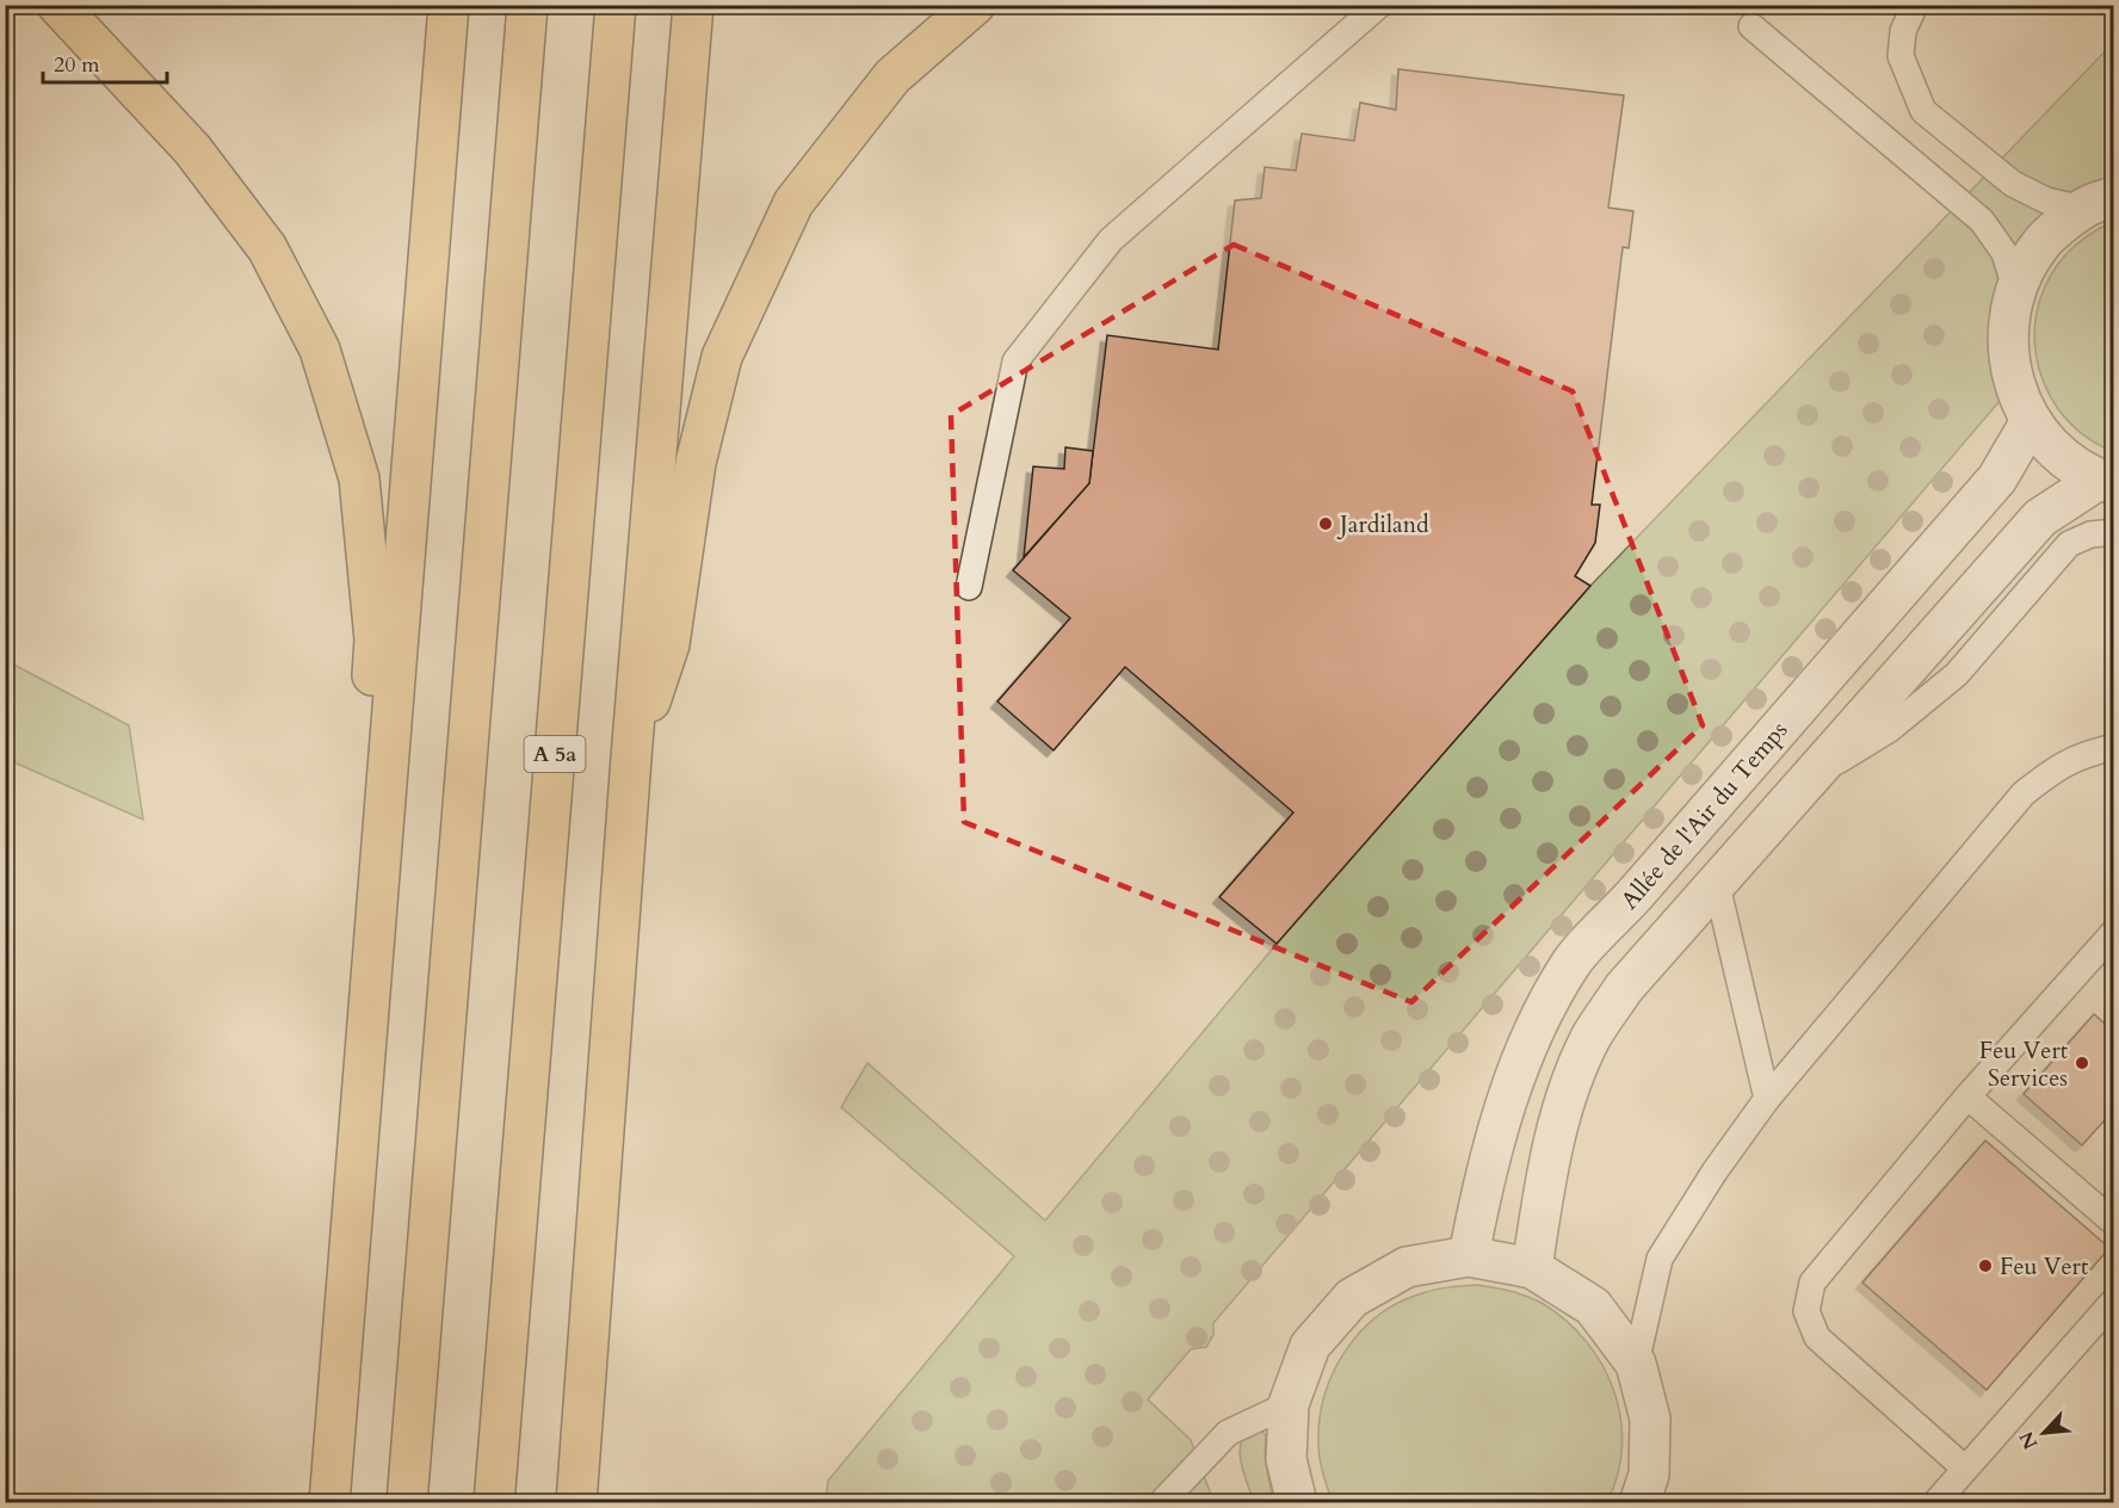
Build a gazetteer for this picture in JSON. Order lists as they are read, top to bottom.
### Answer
{
  "streets": {
    "highway": ["A 5a"],
    "street": ["Allée de l'Air du Temps"]
  },
  "places": ["Jardiland", "Feu Vert Services", "Feu Vert"],
  "scale_bar": "20 m",
  "north": "bottom left"
}
